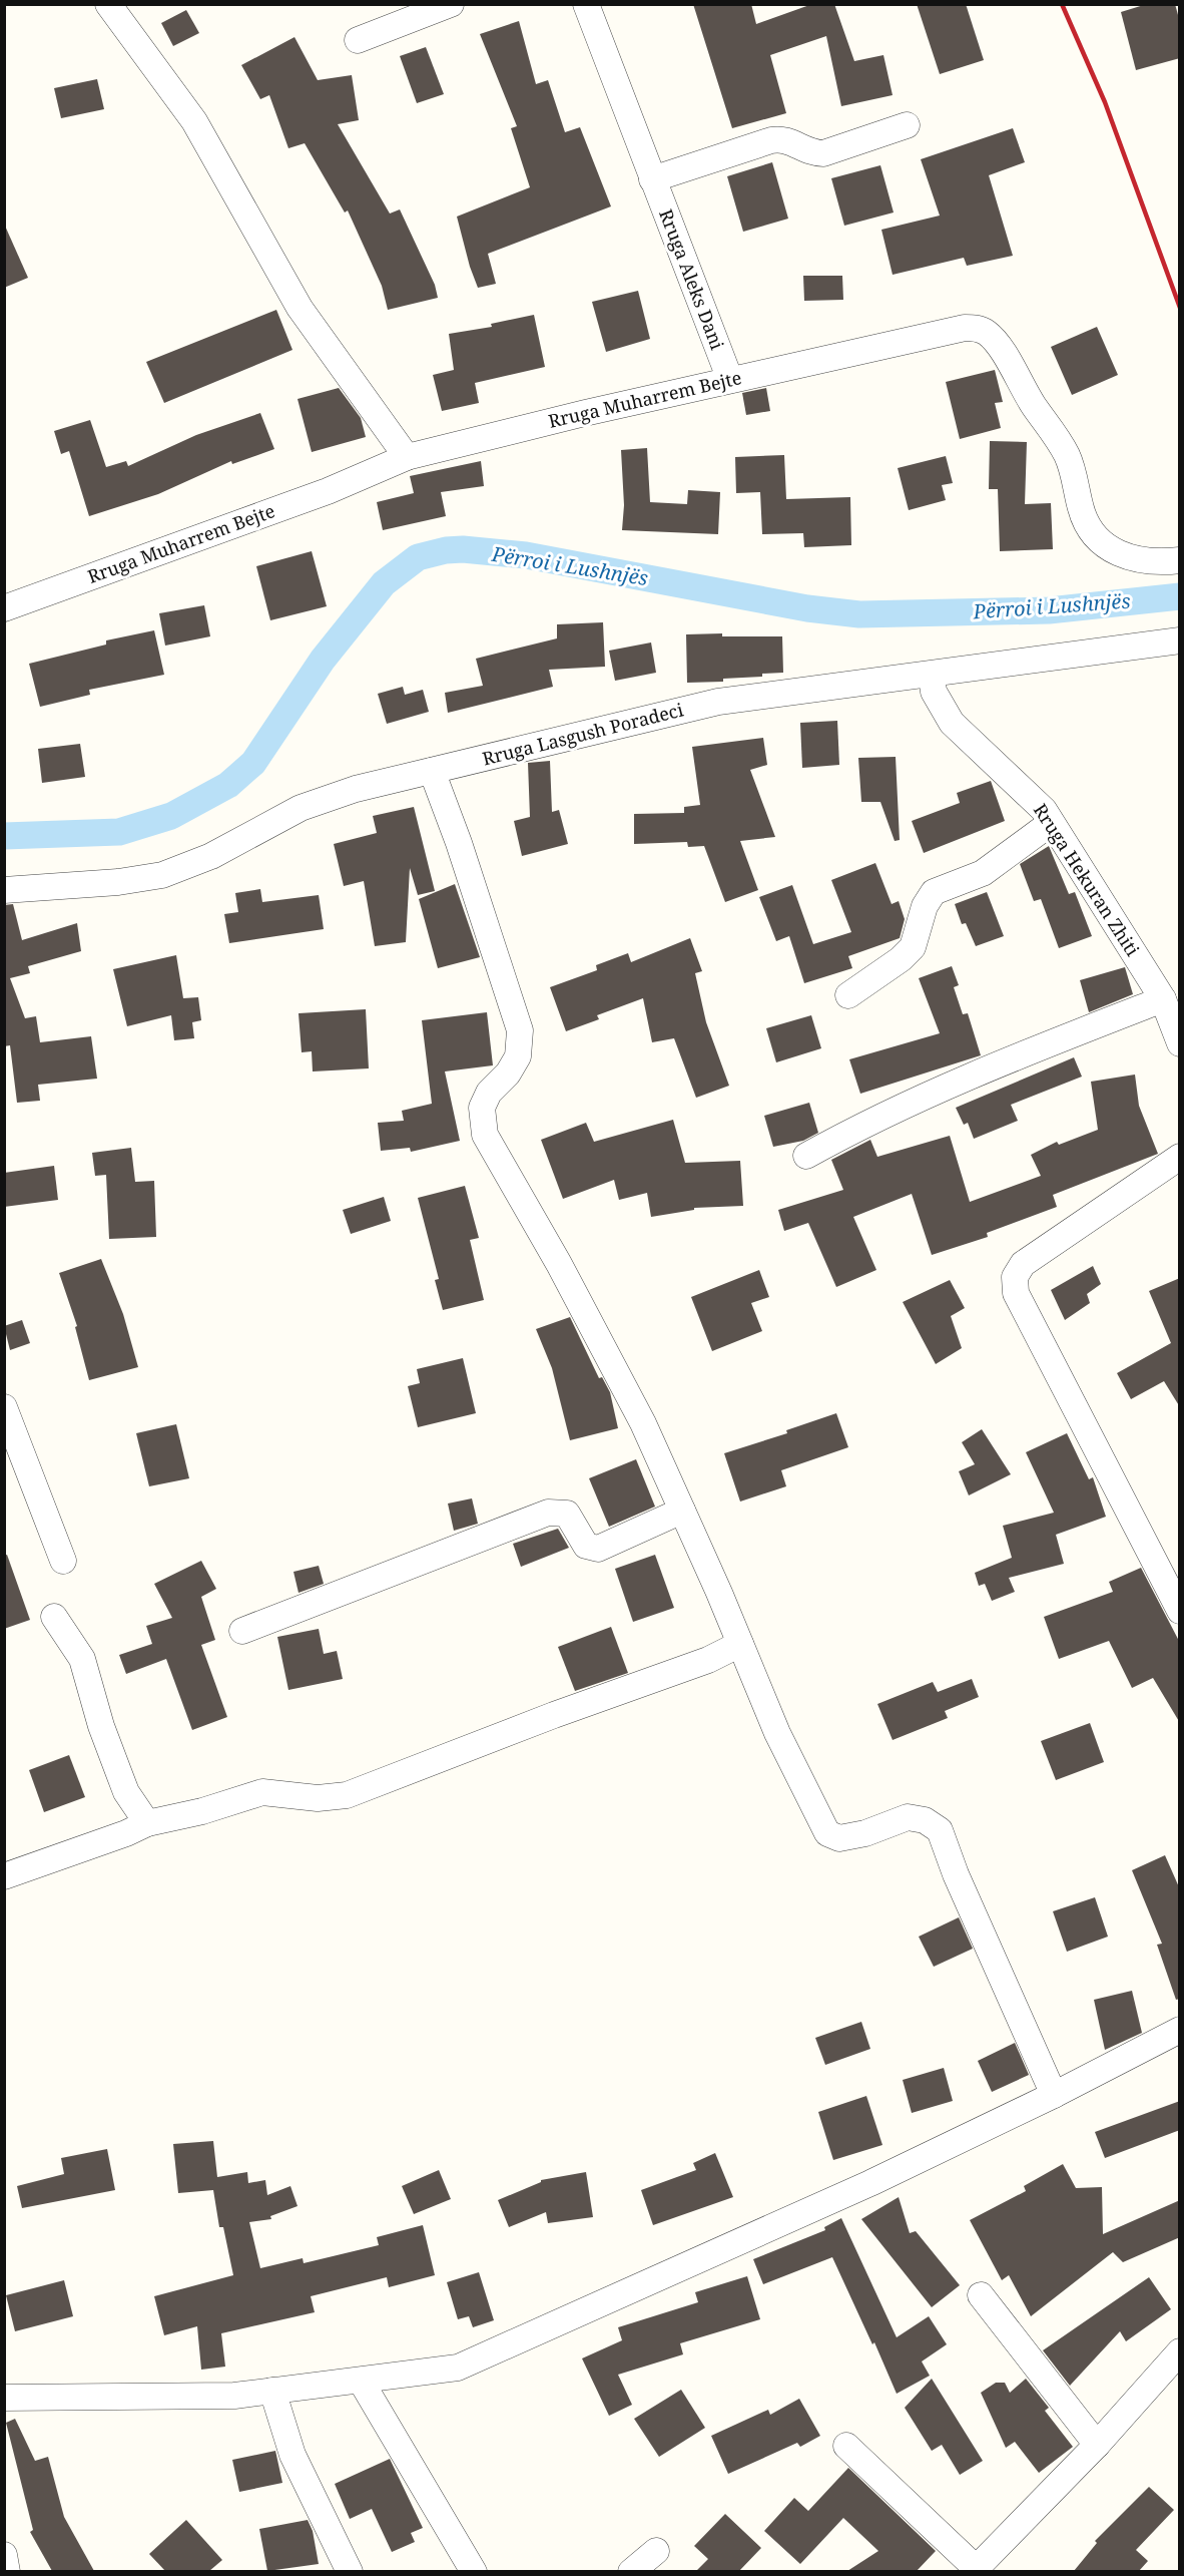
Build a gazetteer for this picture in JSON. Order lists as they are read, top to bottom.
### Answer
{
  "streets": {
    "street": [
      "Rruga Aleks Dani",
      "Rruga Muharrem Bejte",
      "Rruga Lasgush Poradeci",
      "Rruga Hekuran Zhiti"
    ]
  },
  "crossings": [
    ["Rruga Aleks Dani", "Rruga Muharrem Bejte"],
    ["Rruga Lasgush Poradeci", "Rruga Hekuran Zhiti"]
  ],
  "water": ["Përroi i Lushnjës"]
}
